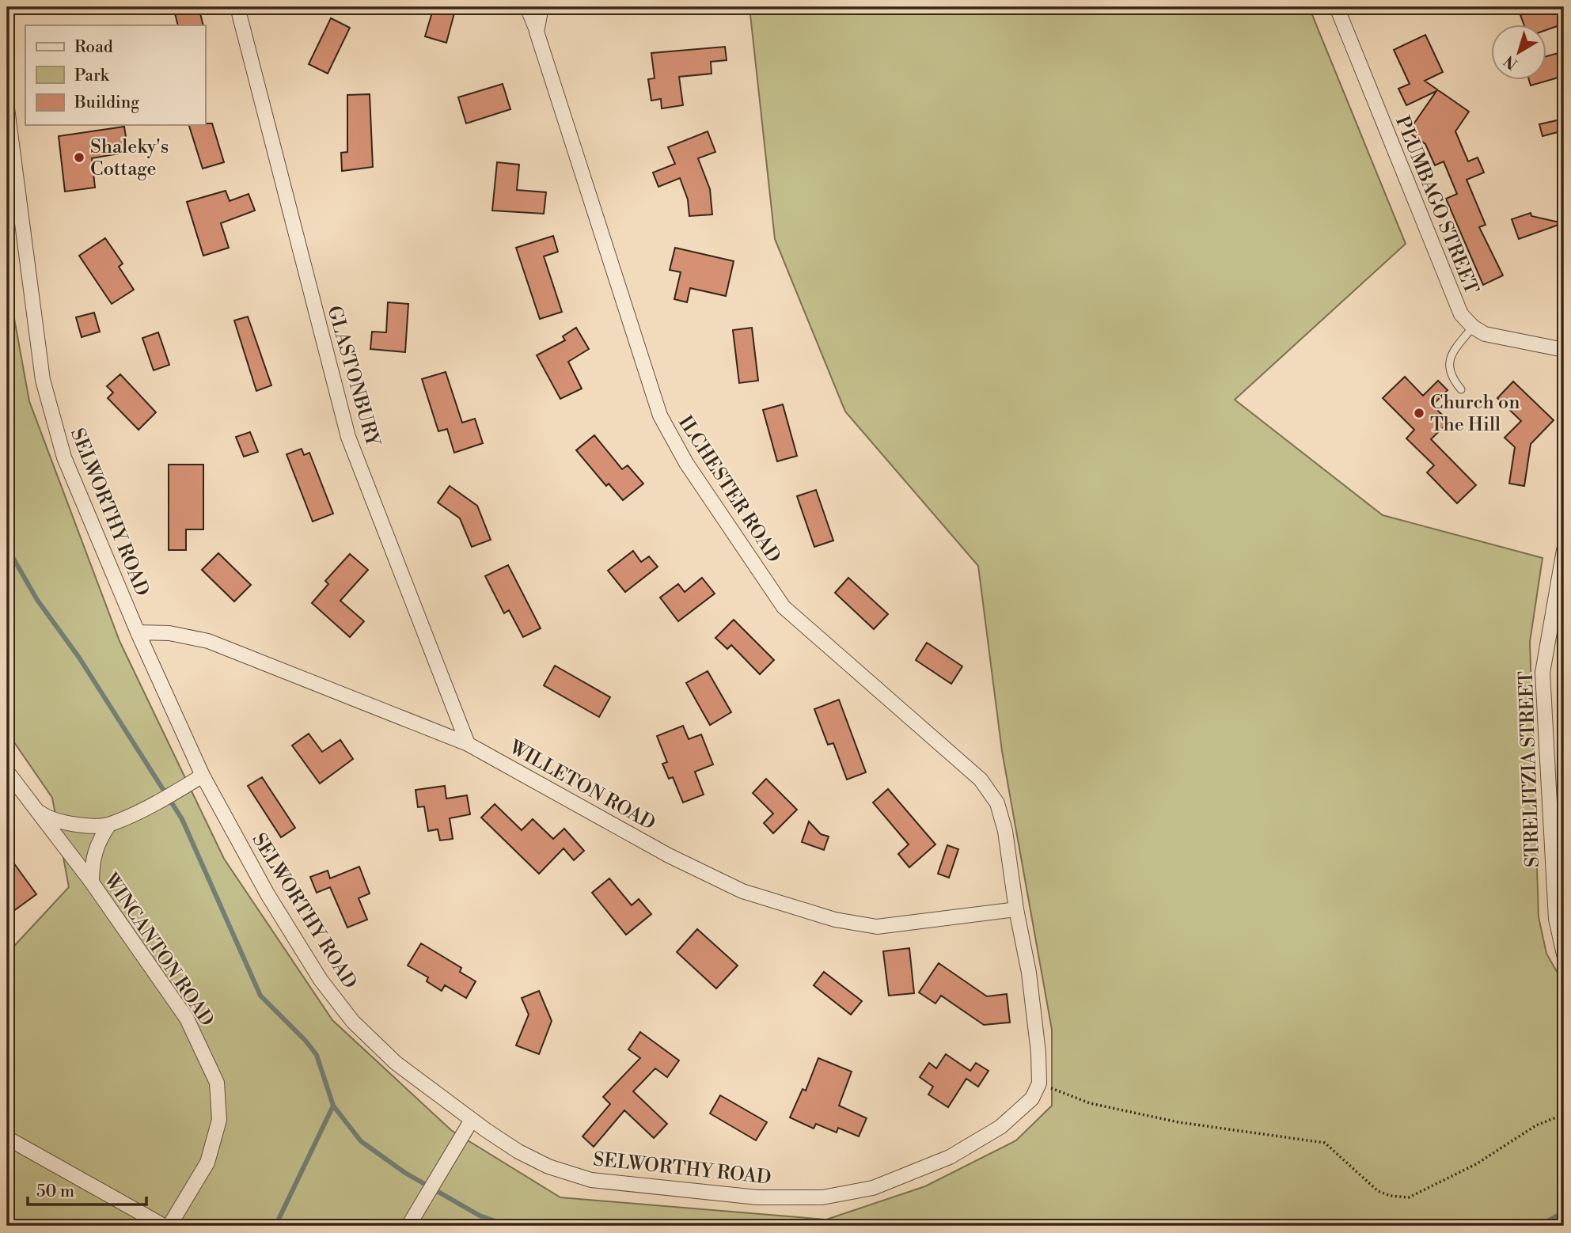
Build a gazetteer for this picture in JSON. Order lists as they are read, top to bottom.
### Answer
{
  "streets": {
    "street": [
      "PLUMBAGO STREET",
      "GLASTONBURY",
      "ILCHESTER ROAD",
      "SELWORTHY ROAD",
      "STRELITZIA STREET",
      "WILLETON ROAD",
      "WINCANTON ROAD"
    ]
  },
  "crossings": [
    ["GLASTONBURY", "WILLETON ROAD"],
    ["ILCHESTER ROAD", "WILLETON ROAD"],
    ["SELWORTHY ROAD", "WILLETON ROAD"]
  ],
  "places": ["Shaleky's Cottage", "Church on The Hill"],
  "legend": ["Road", "Park", "Building"],
  "scale_bar": "50 m",
  "north": "bottom left"
}
